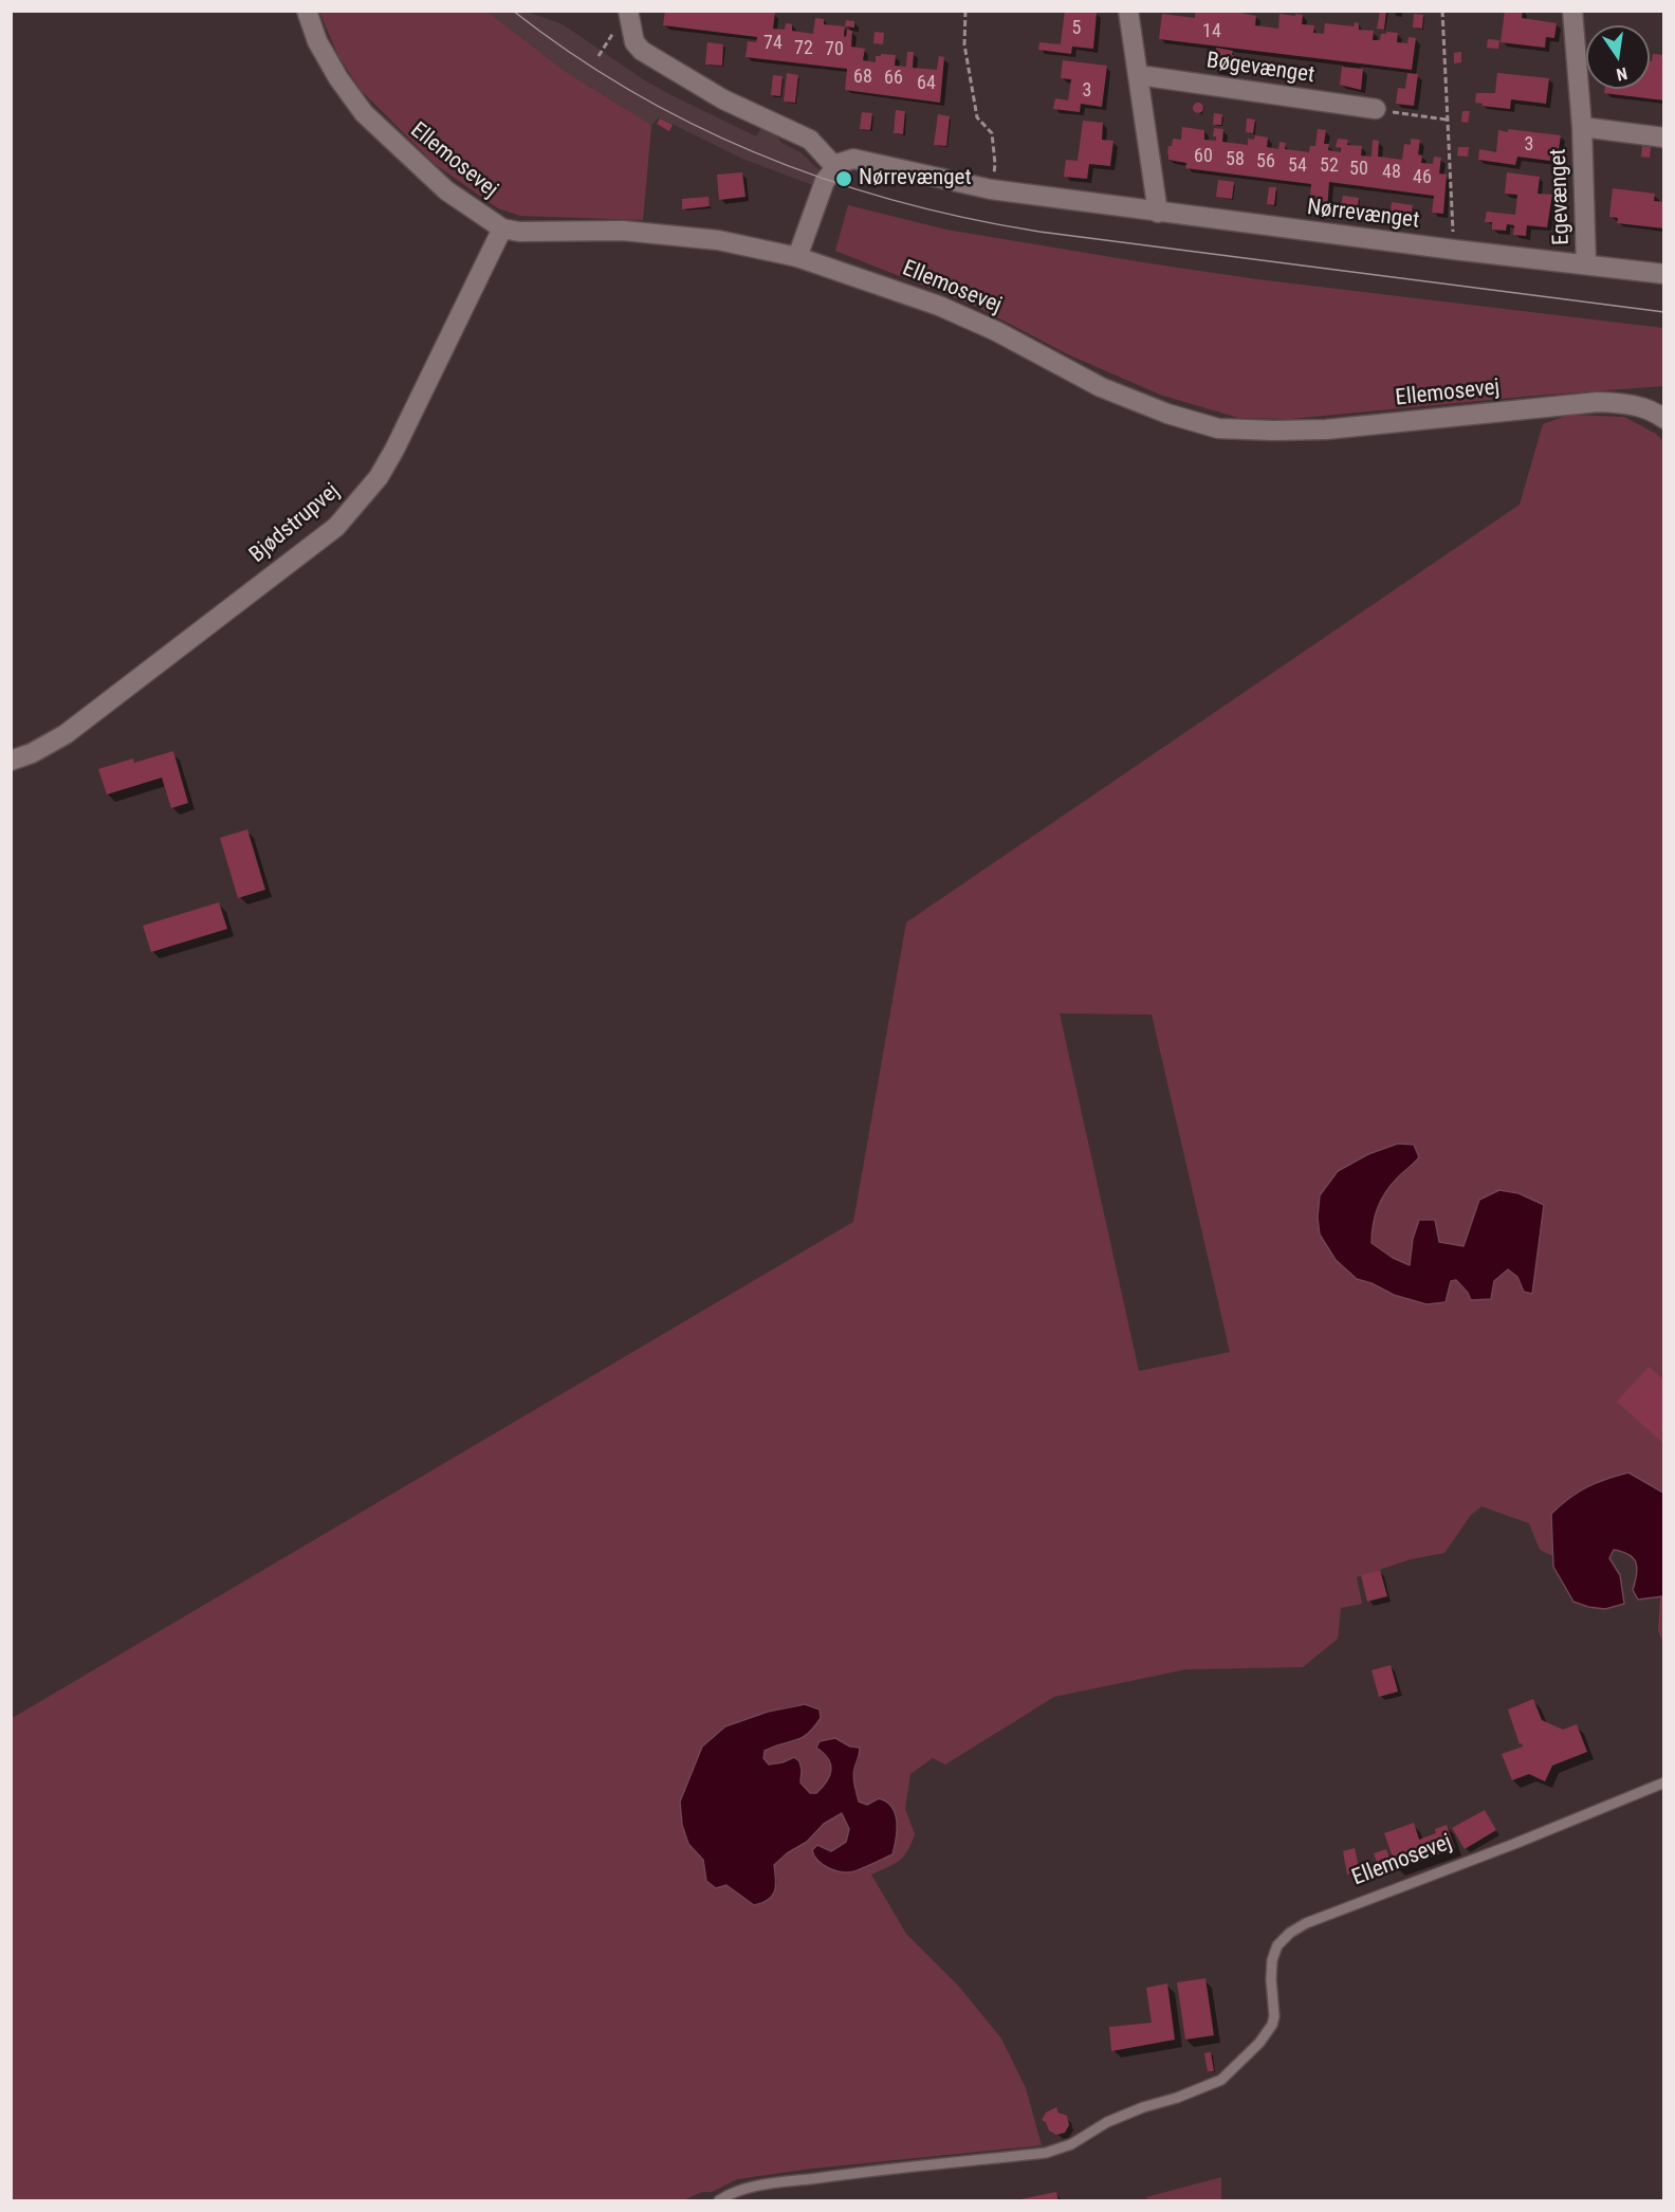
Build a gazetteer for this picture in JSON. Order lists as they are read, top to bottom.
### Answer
{
  "streets": {
    "street": [
      "Bøgevænget",
      "Ellemosevej",
      "Egevænget",
      "Nørrevænget",
      "Bjødstrupvej"
    ]
  },
  "crossings": [
    ["Ellemosevej", "Bjødstrupvej"],
    ["Egevænget", "Nørrevænget"]
  ],
  "places": ["Nørrevænget"],
  "house_numbers": [
    "5",
    "14",
    "74",
    "72",
    "70",
    "68",
    "66",
    "64",
    "3",
    "3",
    "60",
    "58",
    "56",
    "54",
    "52",
    "50",
    "48",
    "46"
  ],
  "north": "bottom"
}
